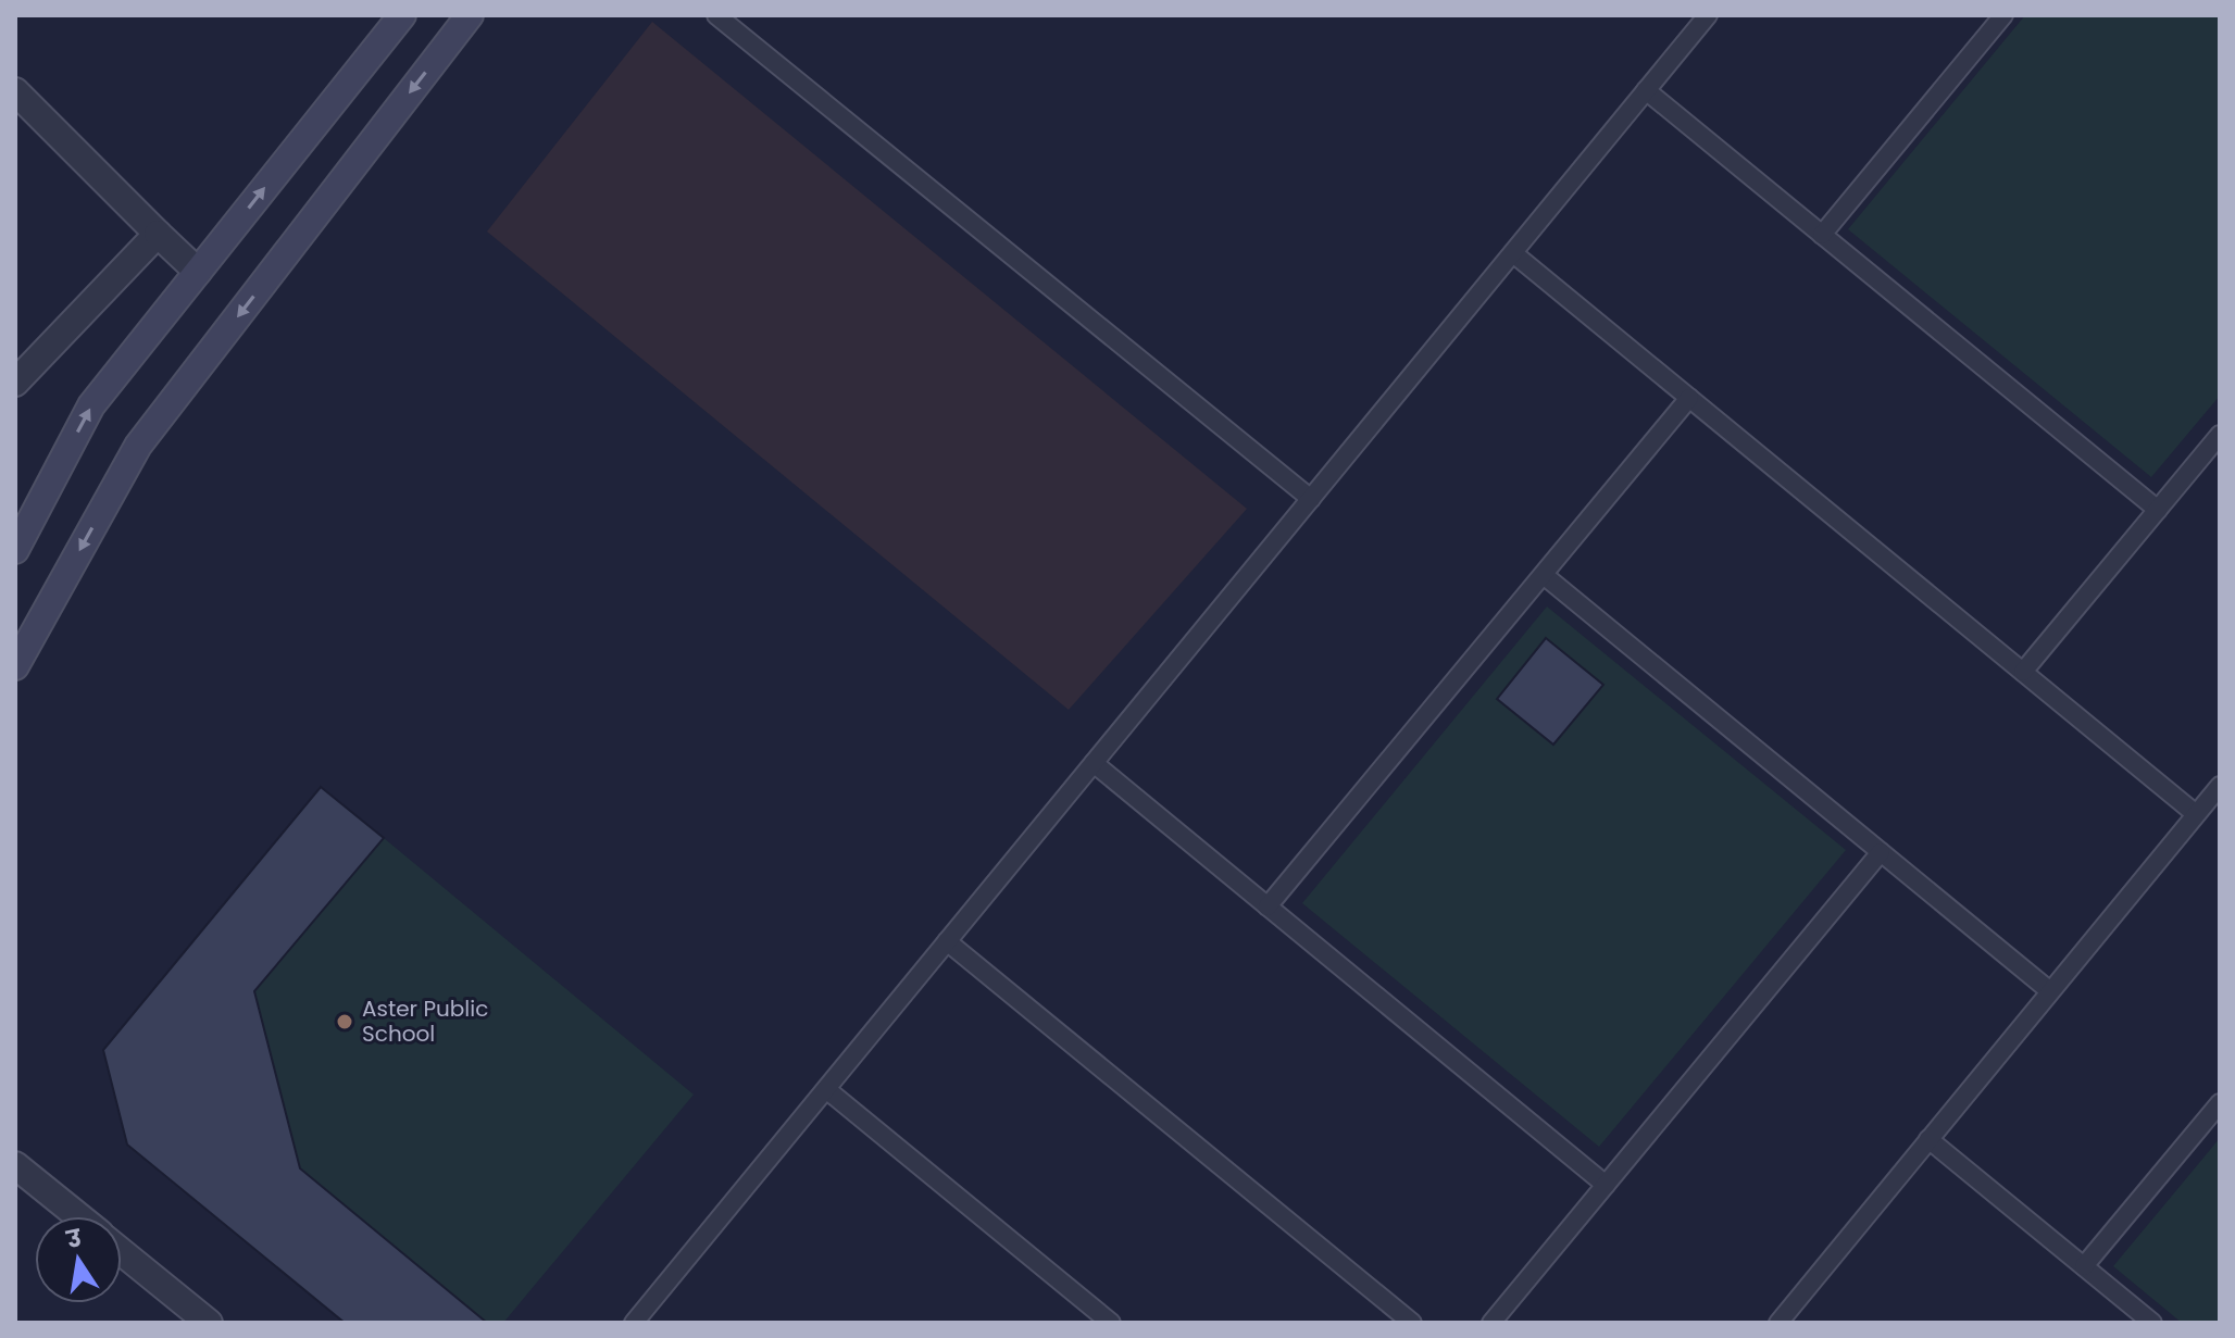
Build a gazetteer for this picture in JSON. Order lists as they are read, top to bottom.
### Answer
{
  "places": ["Aster Public School"],
  "north": "top"
}
